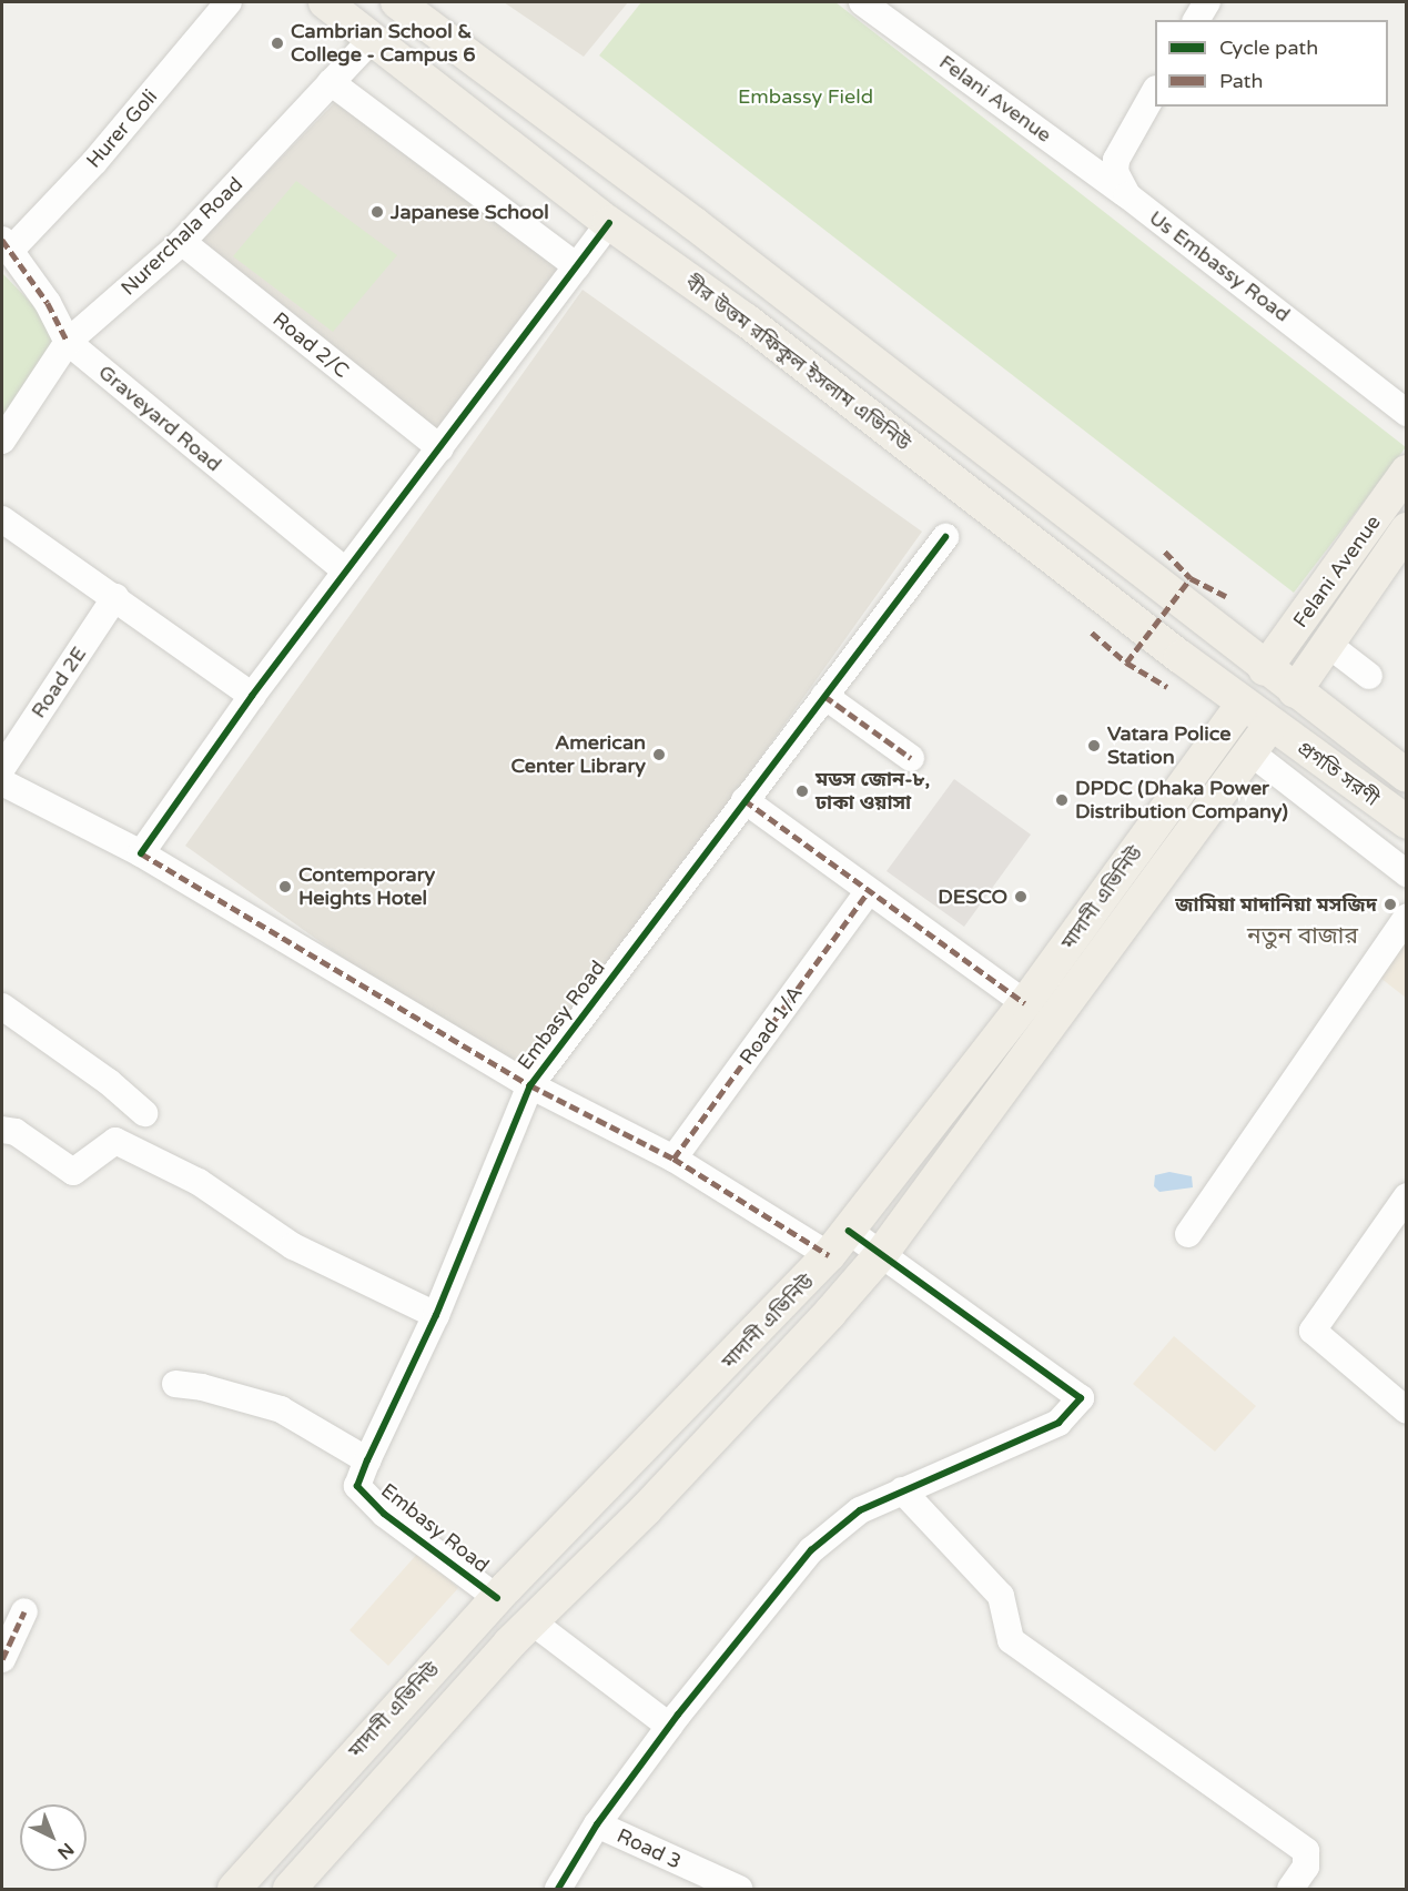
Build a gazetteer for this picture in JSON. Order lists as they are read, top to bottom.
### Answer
{
  "streets": {
    "main road": [
      "Felani Avenue",
      "বীর উত্তম রফিকুল ইসলাম এভিনিউ",
      "প্রগতি সরণী",
      "মাদানী এভিনিউ"
    ],
    "street": [
      "Hurer Goli",
      "Nurerchala Road",
      "Us Embassy Road",
      "Road 2/C",
      "Graveyard Road",
      "Road 2E",
      "Embasy Road",
      "Road 1/A",
      "Road 3"
    ]
  },
  "crossings": [
    ["Felani Avenue", "Us Embassy Road"],
    ["Felani Avenue", "প্রগতি সরণী"],
    ["Hurer Goli", "Graveyard Road"],
    ["Nurerchala Road", "Road 2/C"],
    ["Nurerchala Road", "বীর উত্তম রফিকুল ইসলাম এভিনিউ"],
    ["Nurerchala Road", "Graveyard Road"],
    ["বীর উত্তম রফিকুল ইসলাম এভিনিউ", "প্রগতি সরণী"],
    ["বীর উত্তম রফিকুল ইসলাম এভিনিউ", "মাদানী এভিনিউ"],
    ["প্রগতি সরণী", "মাদানী এভিনিউ"],
    ["মাদানী এভিনিউ", "Embasy Road"]
  ],
  "districts": ["নতুন বাজার"],
  "parks": ["Embassy Field"],
  "places": [
    "Cambrian School & College - Campus 6",
    "Japanese School",
    "Vatara Police Station",
    "American Center Library",
    "মডস জোন-৮, ঢাকা ওয়াসা",
    "DPDC (Dhaka Power Distribution Company)",
    "Contemporary Heights Hotel",
    "DESCO",
    "জামিয়া মাদানিয়া মসজিদ"
  ],
  "legend": ["Cycle path", "Path"],
  "north": "bottom right"
}
